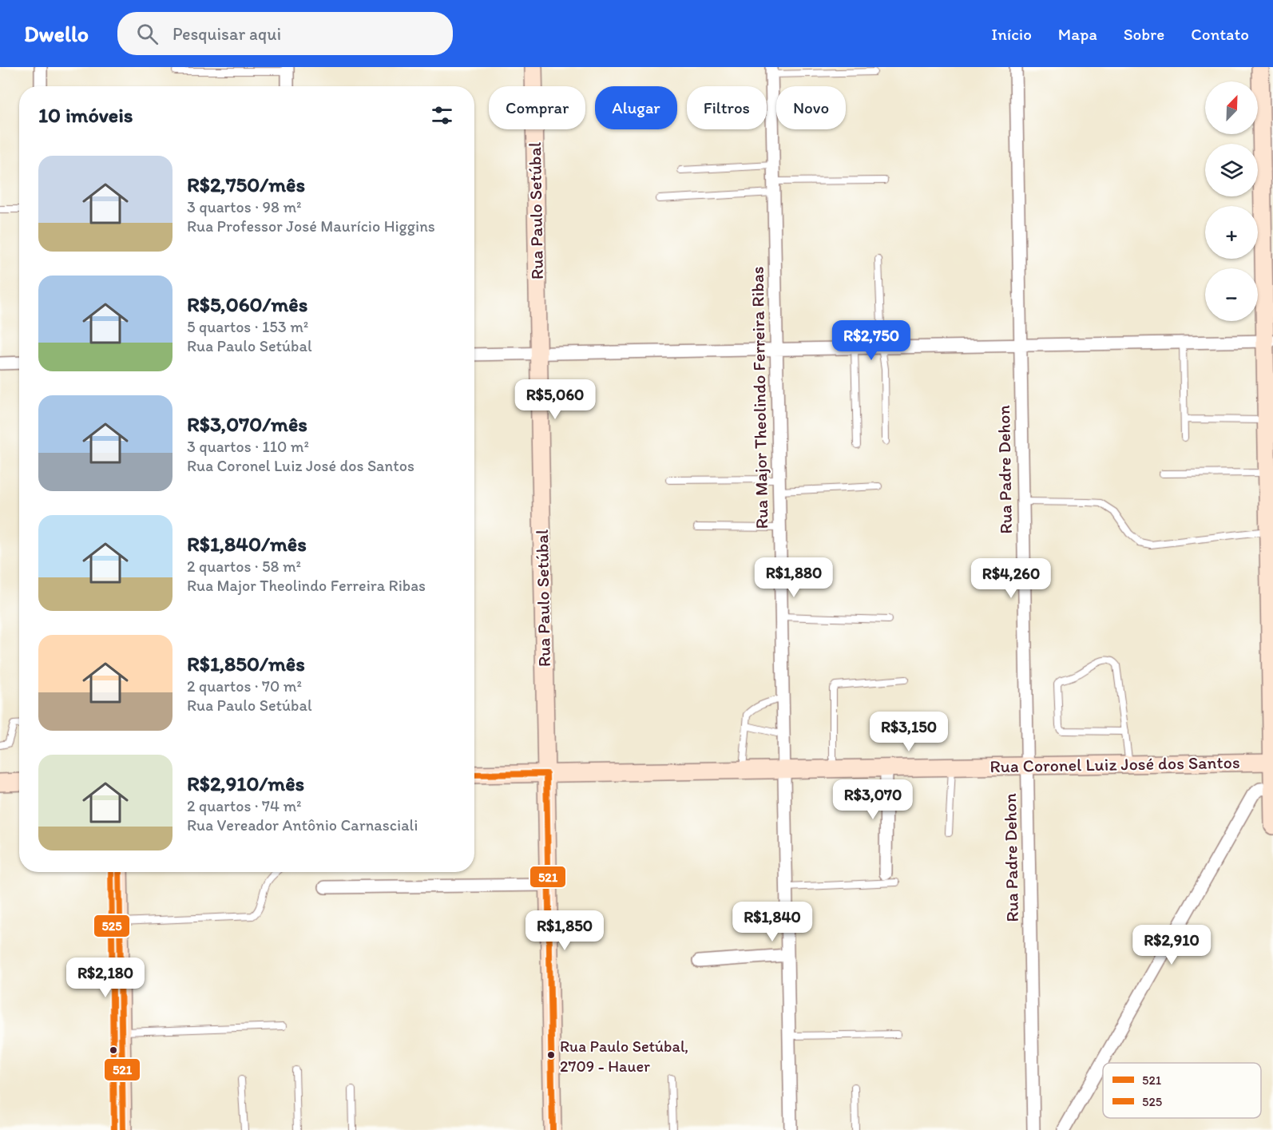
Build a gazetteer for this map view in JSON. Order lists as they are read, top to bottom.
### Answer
{
  "streets": {
    "main road": ["Rua Paulo Setúbal", "Rua Coronel Luiz José dos Santos"],
    "street": ["Rua Major Theolindo Ferreira Ribas", "Rua Padre Dehon"]
  },
  "crossings": [
    ["Rua Paulo Setúbal", "Rua Coronel Luiz José dos Santos"],
    ["Rua Major Theolindo Ferreira Ribas", "Rua Coronel Luiz José dos Santos"],
    ["Rua Padre Dehon", "Rua Coronel Luiz José dos Santos"]
  ],
  "places": ["Rua Paulo Setúbal, 2709 - Hauer"],
  "lines": ["transit line 521", "transit line 525"],
  "legend": ["521", "525"],
  "north": "top right",
  "page": {
    "header": "Dwello",
    "search": "Pesquisar aqui",
    "nav": [
      "Início",
      "Mapa",
      "Sobre",
      "Contato"
    ],
    "map_buttons": ["+", "−"],
    "chip": [
      "Comprar",
      "Alugar",
      "Filtros",
      "Novo"
    ],
    "heading": "10 imóveis",
    "list": [
      {
        "name": "R$2,750/mês",
        "note": "3 quartos · 98 m² · Rua Professor José Maurício Higgins"
      },
      {
        "name": "R$5,060/mês",
        "note": "5 quartos · 153 m² · Rua Paulo Setúbal"
      },
      {
        "name": "R$3,070/mês",
        "note": "3 quartos · 110 m² · Rua Coronel Luiz José dos Santos"
      },
      {
        "name": "R$1,840/mês",
        "note": "2 quartos · 58 m² · Rua Major Theolindo Ferreira Ribas"
      },
      {
        "name": "R$1,850/mês",
        "note": "2 quartos · 70 m² · Rua Paulo Setúbal"
      },
      {
        "name": "R$2,910/mês",
        "note": "2 quartos · 74 m² · Rua Vereador Antônio Carnasciali"
      }
    ],
    "price": [
      "R$2,750",
      "R$5,060",
      "R$1,880",
      "R$4,260",
      "R$3,150",
      "R$3,070",
      "R$1,840",
      "R$1,850",
      "R$2,910",
      "R$2,180"
    ]
  }
}
